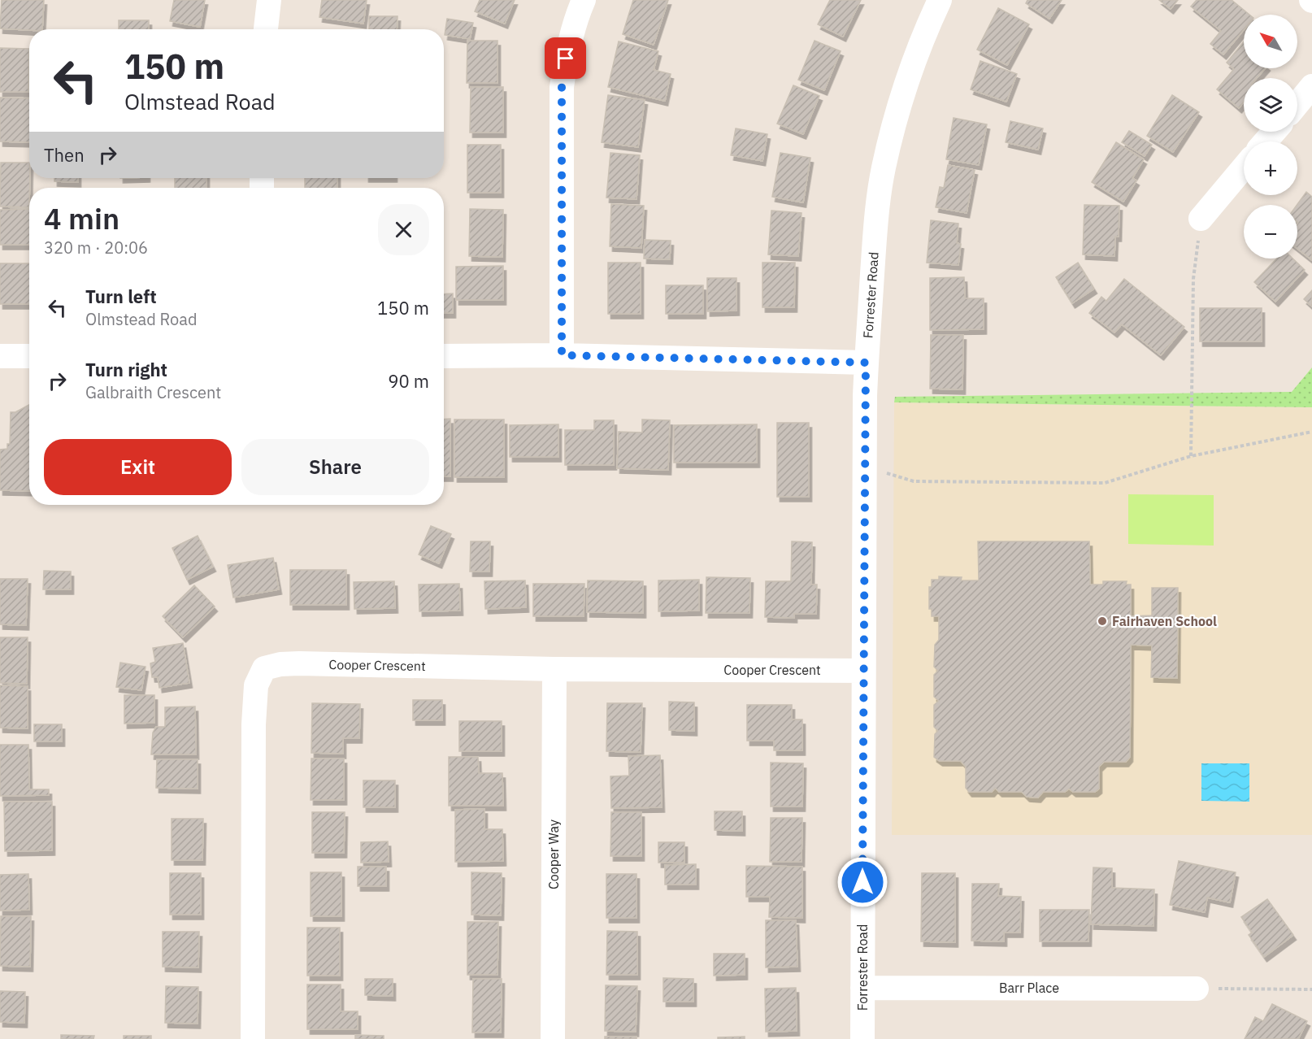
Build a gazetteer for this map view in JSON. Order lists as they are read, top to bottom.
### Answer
{
  "streets": {
    "street": [
      "Forrester Road",
      "Cooper Crescent",
      "Cooper Way",
      "Barr Place"
    ]
  },
  "crossings": [
    ["Forrester Road", "Cooper Crescent"],
    ["Forrester Road", "Barr Place"],
    ["Cooper Crescent", "Cooper Way"]
  ],
  "places": ["Fairhaven School"],
  "north": "top left",
  "page": {
    "map_buttons": ["+", "−"],
    "turn": ["150 m", "Olmstead Road"],
    "then": "Then",
    "heading": ["4 min", "320 m · 20:06"],
    "list": [
      {
        "name": "Turn left",
        "note": "Olmstead Road",
        "value": "150 m"
      },
      {
        "name": "Turn right",
        "note": "Galbraith Crescent",
        "value": "90 m"
      }
    ],
    "buttons": ["Exit", "Share"]
  }
}
